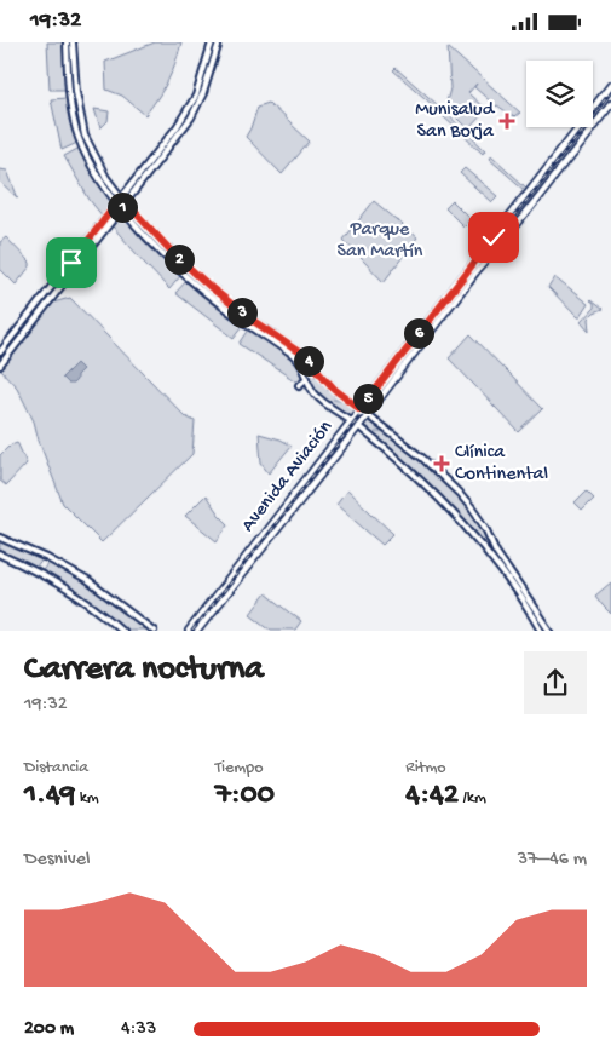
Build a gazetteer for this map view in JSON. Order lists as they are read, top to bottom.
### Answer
{
  "streets": {
    "main road": ["Avenida Aviación"]
  },
  "parks": ["Parque San Martín"],
  "places": {
    "health": ["Munisalud San Borja", "Clínica Continental"]
  },
  "page": {
    "status": "19:32",
    "pins": [
      "1",
      "2",
      "3",
      "6",
      "4",
      "5"
    ],
    "heading": ["Carrera nocturna", "19:32"],
    "stats": [
      ["Distancia", "1.49 km"],
      ["Tiempo", "7:00"],
      ["Ritmo", "4:42 /km"]
    ],
    "chart": ["Desnivel", "37–46 m"],
    "list": [
      {
        "name": "200 m",
        "note": "4:33"
      }
    ]
  }
}
